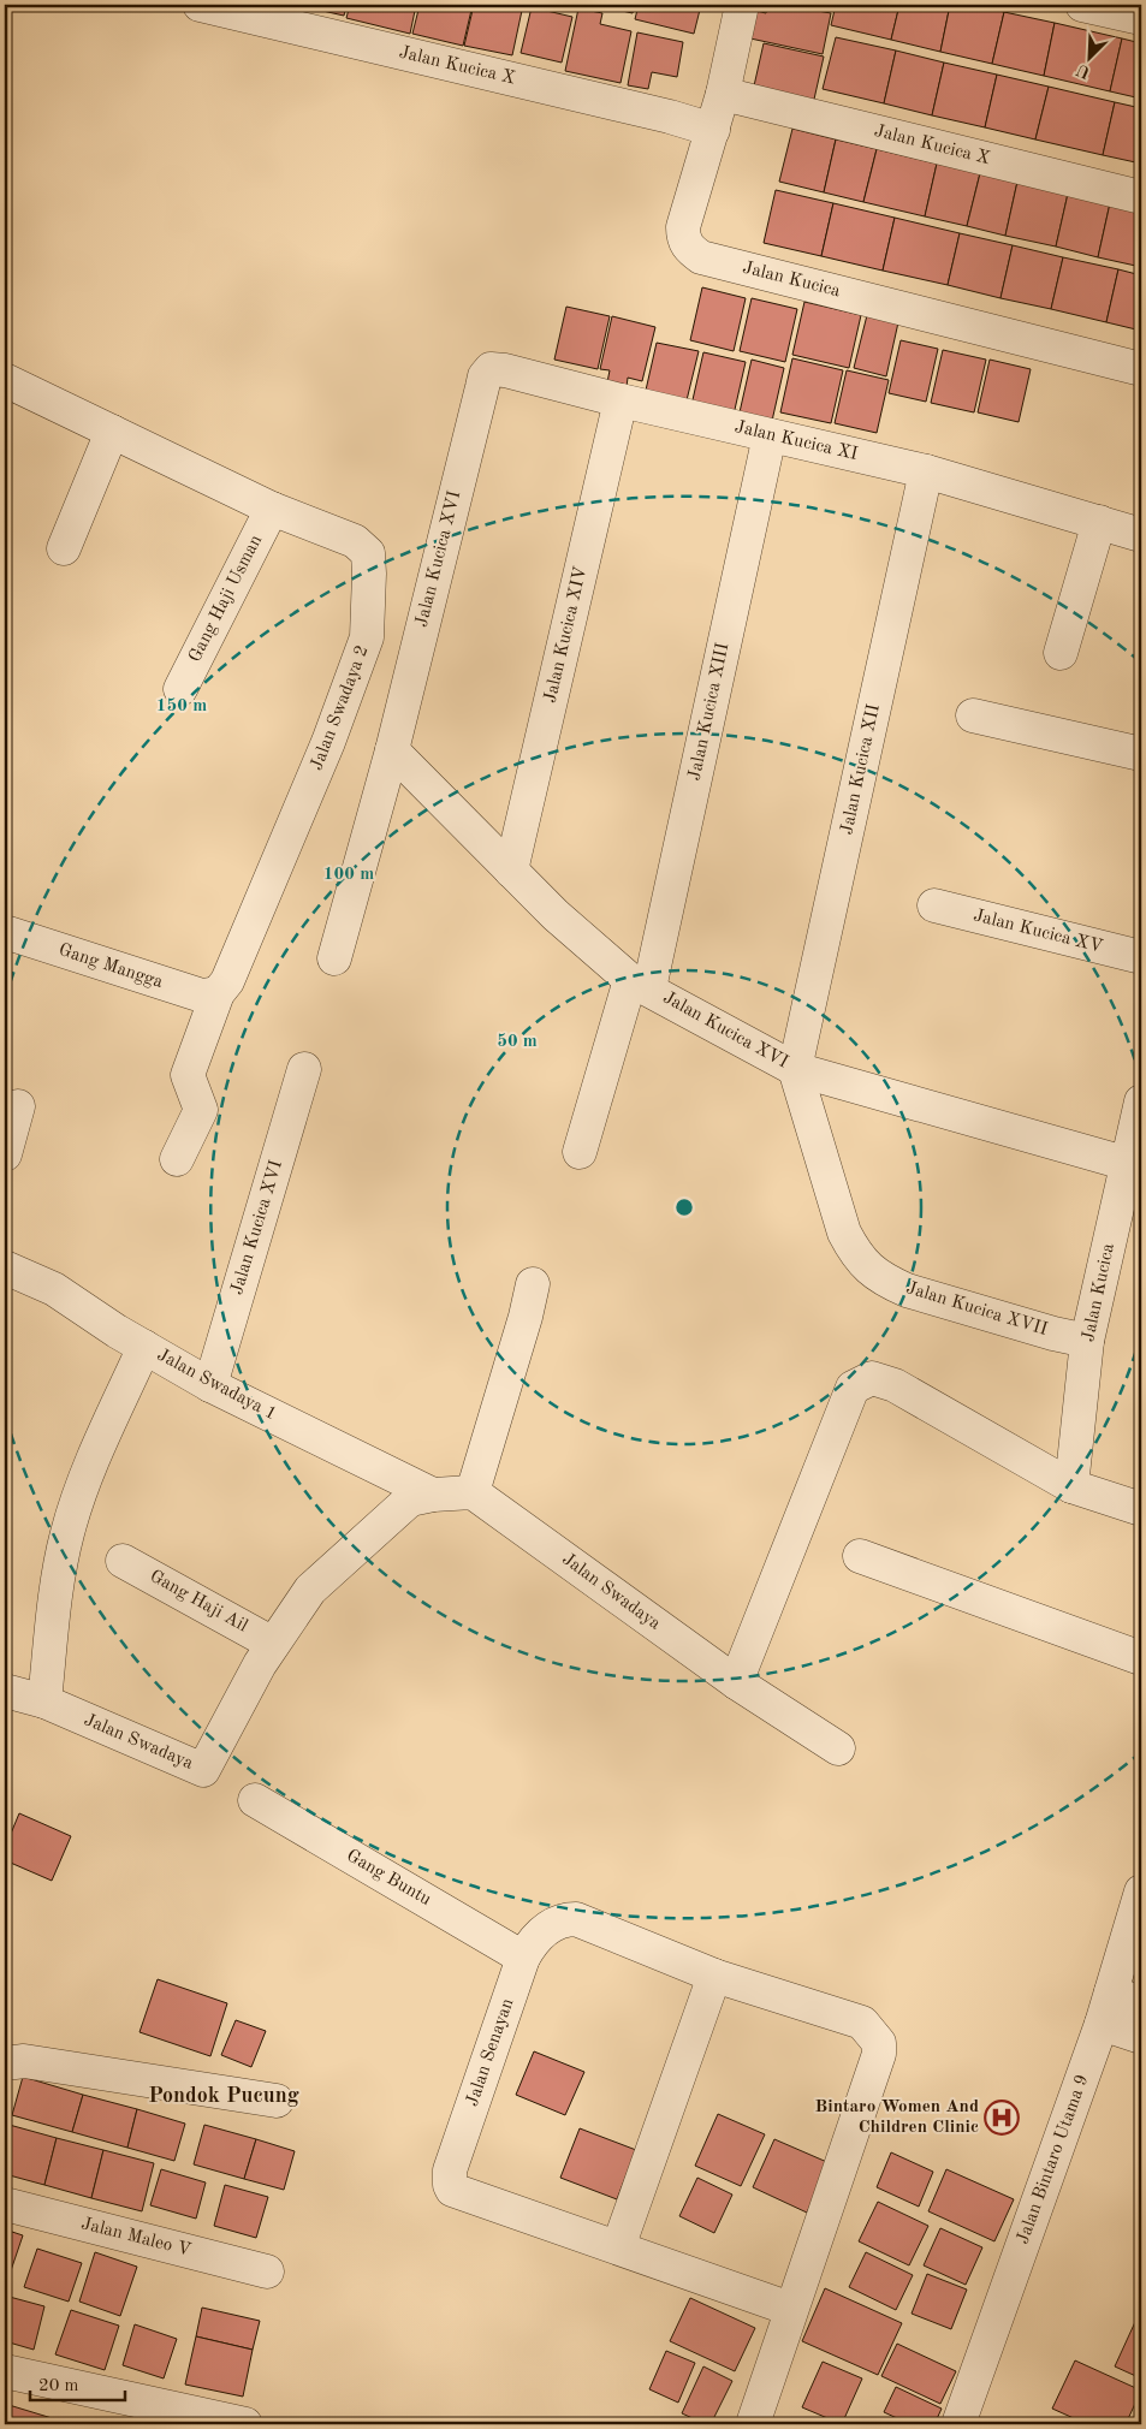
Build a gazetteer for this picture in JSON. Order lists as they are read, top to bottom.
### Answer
{
  "streets": {
    "street": [
      "Jalan Kucica X",
      "Jalan Kucica",
      "Jalan Kucica XI",
      "Jalan Kucica XVI",
      "Gang Haji Usman",
      "Jalan Kucica XIV",
      "Jalan Swadaya 2",
      "Jalan Kucica XIII",
      "Jalan Kucica XII",
      "Jalan Kucica XV",
      "Gang Mangga",
      "Jalan Kucica XVII",
      "Jalan Swadaya 1",
      "Jalan Swadaya",
      "Gang Haji Ail",
      "Gang Buntu",
      "Jalan Senayan",
      "Jalan Bintaro Utama 9",
      "Jalan Maleo V"
    ]
  },
  "crossings": [
    ["Jalan Kucica X", "Jalan Kucica"],
    ["Jalan Kucica", "Jalan Kucica XVI"],
    ["Jalan Kucica", "Jalan Kucica XVII"],
    ["Jalan Kucica XI", "Jalan Kucica XVI"],
    ["Jalan Kucica XI", "Jalan Kucica XIV"],
    ["Jalan Kucica XI", "Jalan Kucica XIII"],
    ["Jalan Kucica XI", "Jalan Kucica XII"],
    ["Jalan Kucica XVI", "Jalan Kucica XIV"],
    ["Jalan Kucica XVI", "Jalan Kucica XIII"],
    ["Jalan Kucica XVI", "Jalan Kucica XII"],
    ["Jalan Kucica XVI", "Jalan Kucica XVII"],
    ["Jalan Kucica XVI", "Jalan Swadaya 1"],
    ["Gang Haji Usman", "Jalan Swadaya 2"],
    ["Jalan Swadaya 2", "Gang Mangga"],
    ["Jalan Kucica XII", "Jalan Kucica XVII"],
    ["Jalan Swadaya 1", "Jalan Swadaya"],
    ["Jalan Swadaya", "Gang Haji Ail"],
    ["Gang Buntu", "Jalan Senayan"]
  ],
  "districts": ["Pondok Pucung"],
  "places": {
    "hospital": ["Bintaro Women And Children Clinic"]
  },
  "scale_bar": "20 m",
  "north": "bottom left",
  "rings": ["150 m", "100 m", "50 m"]
}
